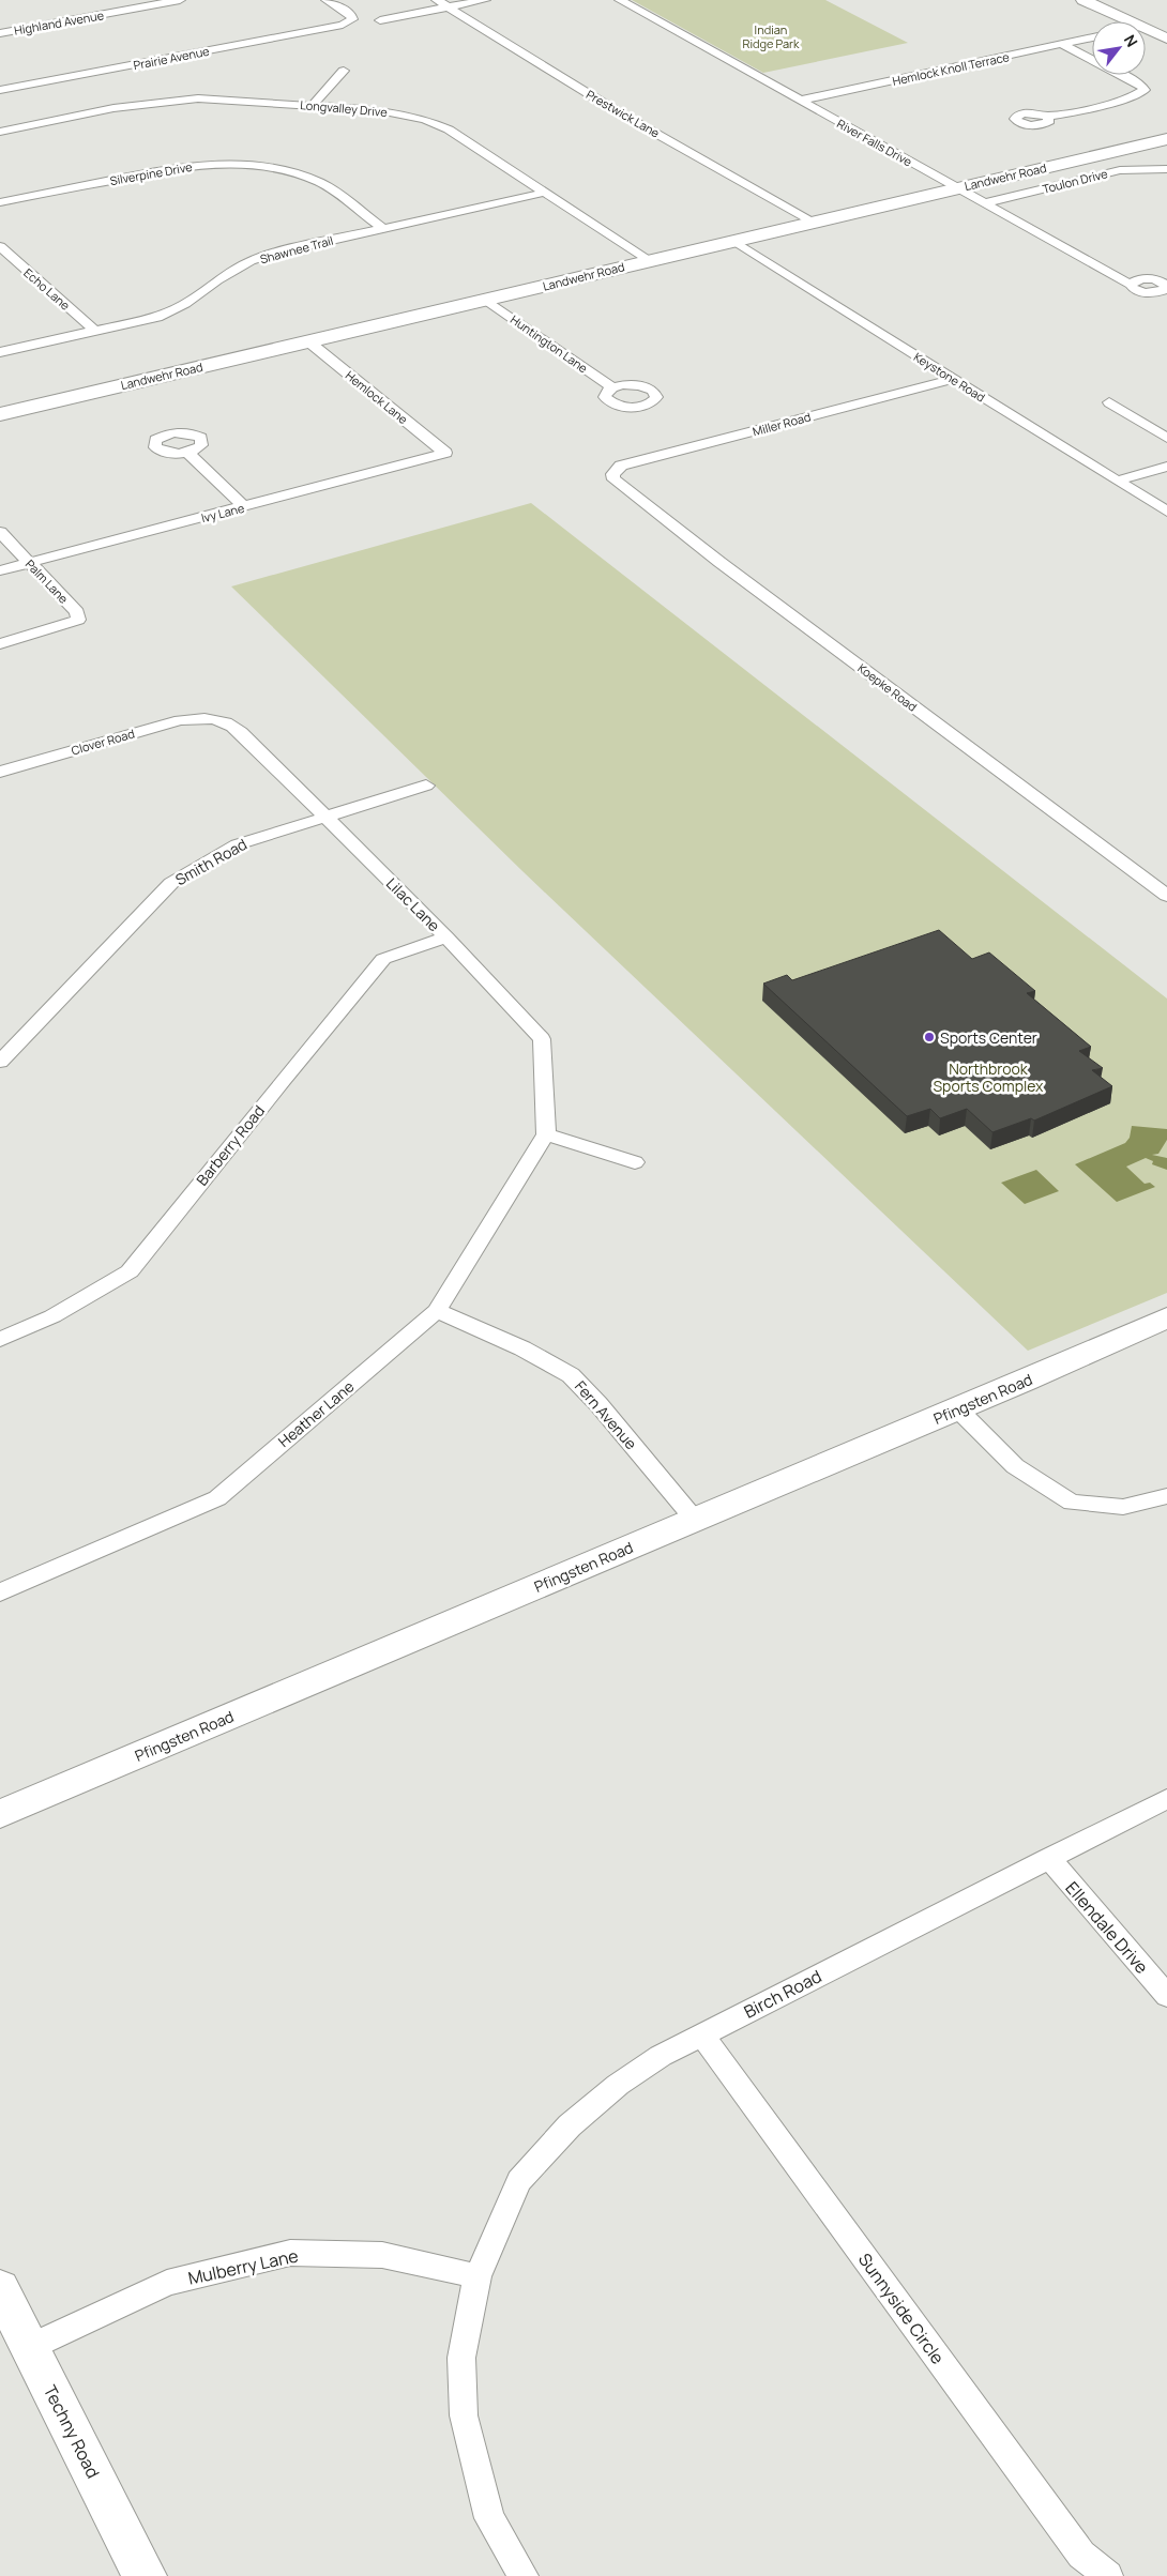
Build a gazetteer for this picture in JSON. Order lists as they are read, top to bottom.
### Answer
{
  "streets": {
    "main road": ["Landwehr Road", "Pfingsten Road", "Techny Road"],
    "street": [
      "Highland Avenue",
      "Prairie Avenue",
      "Hemlock Knoll Terrace",
      "Longvalley Drive",
      "Prestwick Lane",
      "River Falls Drive",
      "Silverpine Drive",
      "Toulon Drive",
      "Shawnee Trail",
      "Echo Lane",
      "Huntington Lane",
      "Keystone Road",
      "Hemlock Lane",
      "Miller Road",
      "Ivy Lane",
      "Palm Lane",
      "Koepke Road",
      "Clover Road",
      "Smith Road",
      "Lilac Lane",
      "Barberry Road",
      "Heather Lane",
      "Fern Avenue",
      "Ellendale Drive",
      "Birch Road",
      "Mulberry Lane",
      "Sunnyside Circle"
    ]
  },
  "crossings": [
    ["Hemlock Knoll Terrace", "River Falls Drive"],
    ["Longvalley Drive", "Landwehr Road"],
    ["Longvalley Drive", "Shawnee Trail"],
    ["Prestwick Lane", "Landwehr Road"],
    ["River Falls Drive", "Landwehr Road"],
    ["River Falls Drive", "Toulon Drive"],
    ["Silverpine Drive", "Shawnee Trail"],
    ["Landwehr Road", "Huntington Lane"],
    ["Landwehr Road", "Keystone Road"],
    ["Landwehr Road", "Hemlock Lane"],
    ["Shawnee Trail", "Echo Lane"],
    ["Keystone Road", "Miller Road"],
    ["Hemlock Lane", "Ivy Lane"],
    ["Miller Road", "Koepke Road"],
    ["Ivy Lane", "Palm Lane"],
    ["Clover Road", "Lilac Lane"],
    ["Smith Road", "Lilac Lane"],
    ["Lilac Lane", "Barberry Road"],
    ["Lilac Lane", "Heather Lane"],
    ["Pfingsten Road", "Fern Avenue"],
    ["Heather Lane", "Fern Avenue"],
    ["Ellendale Drive", "Birch Road"],
    ["Birch Road", "Mulberry Lane"],
    ["Birch Road", "Sunnyside Circle"],
    ["Mulberry Lane", "Techny Road"]
  ],
  "parks": ["Indian Ridge Park", "Northbrook Sports Complex"],
  "places": ["Sports Center"],
  "north": "top right"
}
